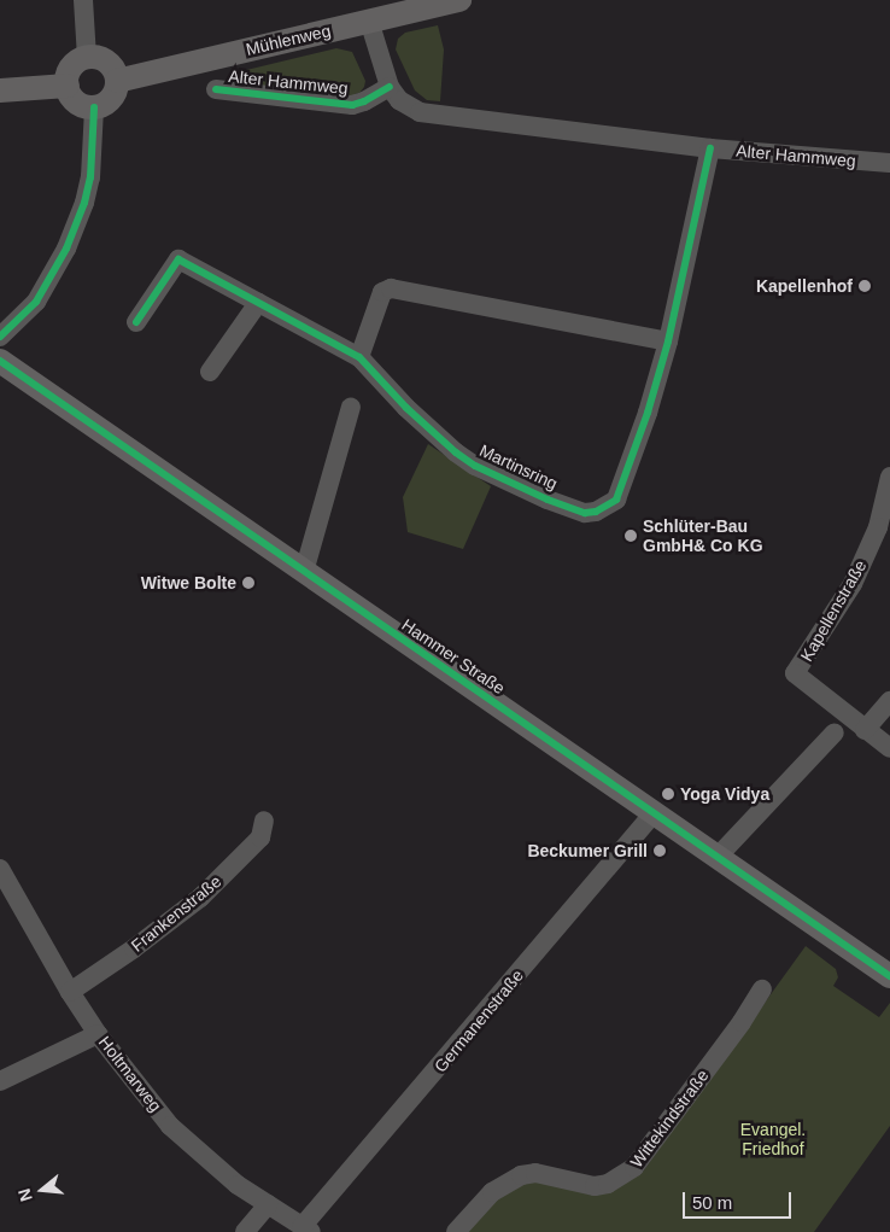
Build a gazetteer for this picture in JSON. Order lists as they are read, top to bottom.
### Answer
{
  "streets": {
    "main road": ["Mühlenweg", "Hammer Straße"],
    "street": [
      "Alter Hammweg",
      "Martinsring",
      "Kapellenstraße",
      "Frankenstraße",
      "Germanenstraße",
      "Holtmarweg",
      "Wittekindstraße"
    ]
  },
  "crossings": [
    ["Mühlenweg", "Alter Hammweg"],
    ["Alter Hammweg", "Martinsring"],
    ["Hammer Straße", "Germanenstraße"],
    ["Frankenstraße", "Holtmarweg"],
    ["Germanenstraße", "Holtmarweg"]
  ],
  "parks": ["Evangel. Friedhof"],
  "places": [
    "Kapellenhof",
    "Schlüter-Bau GmbH& Co KG",
    "Witwe Bolte",
    "Yoga Vidya",
    "Beckumer Grill"
  ],
  "scale_bar": "50 m",
  "north": "left"
}
